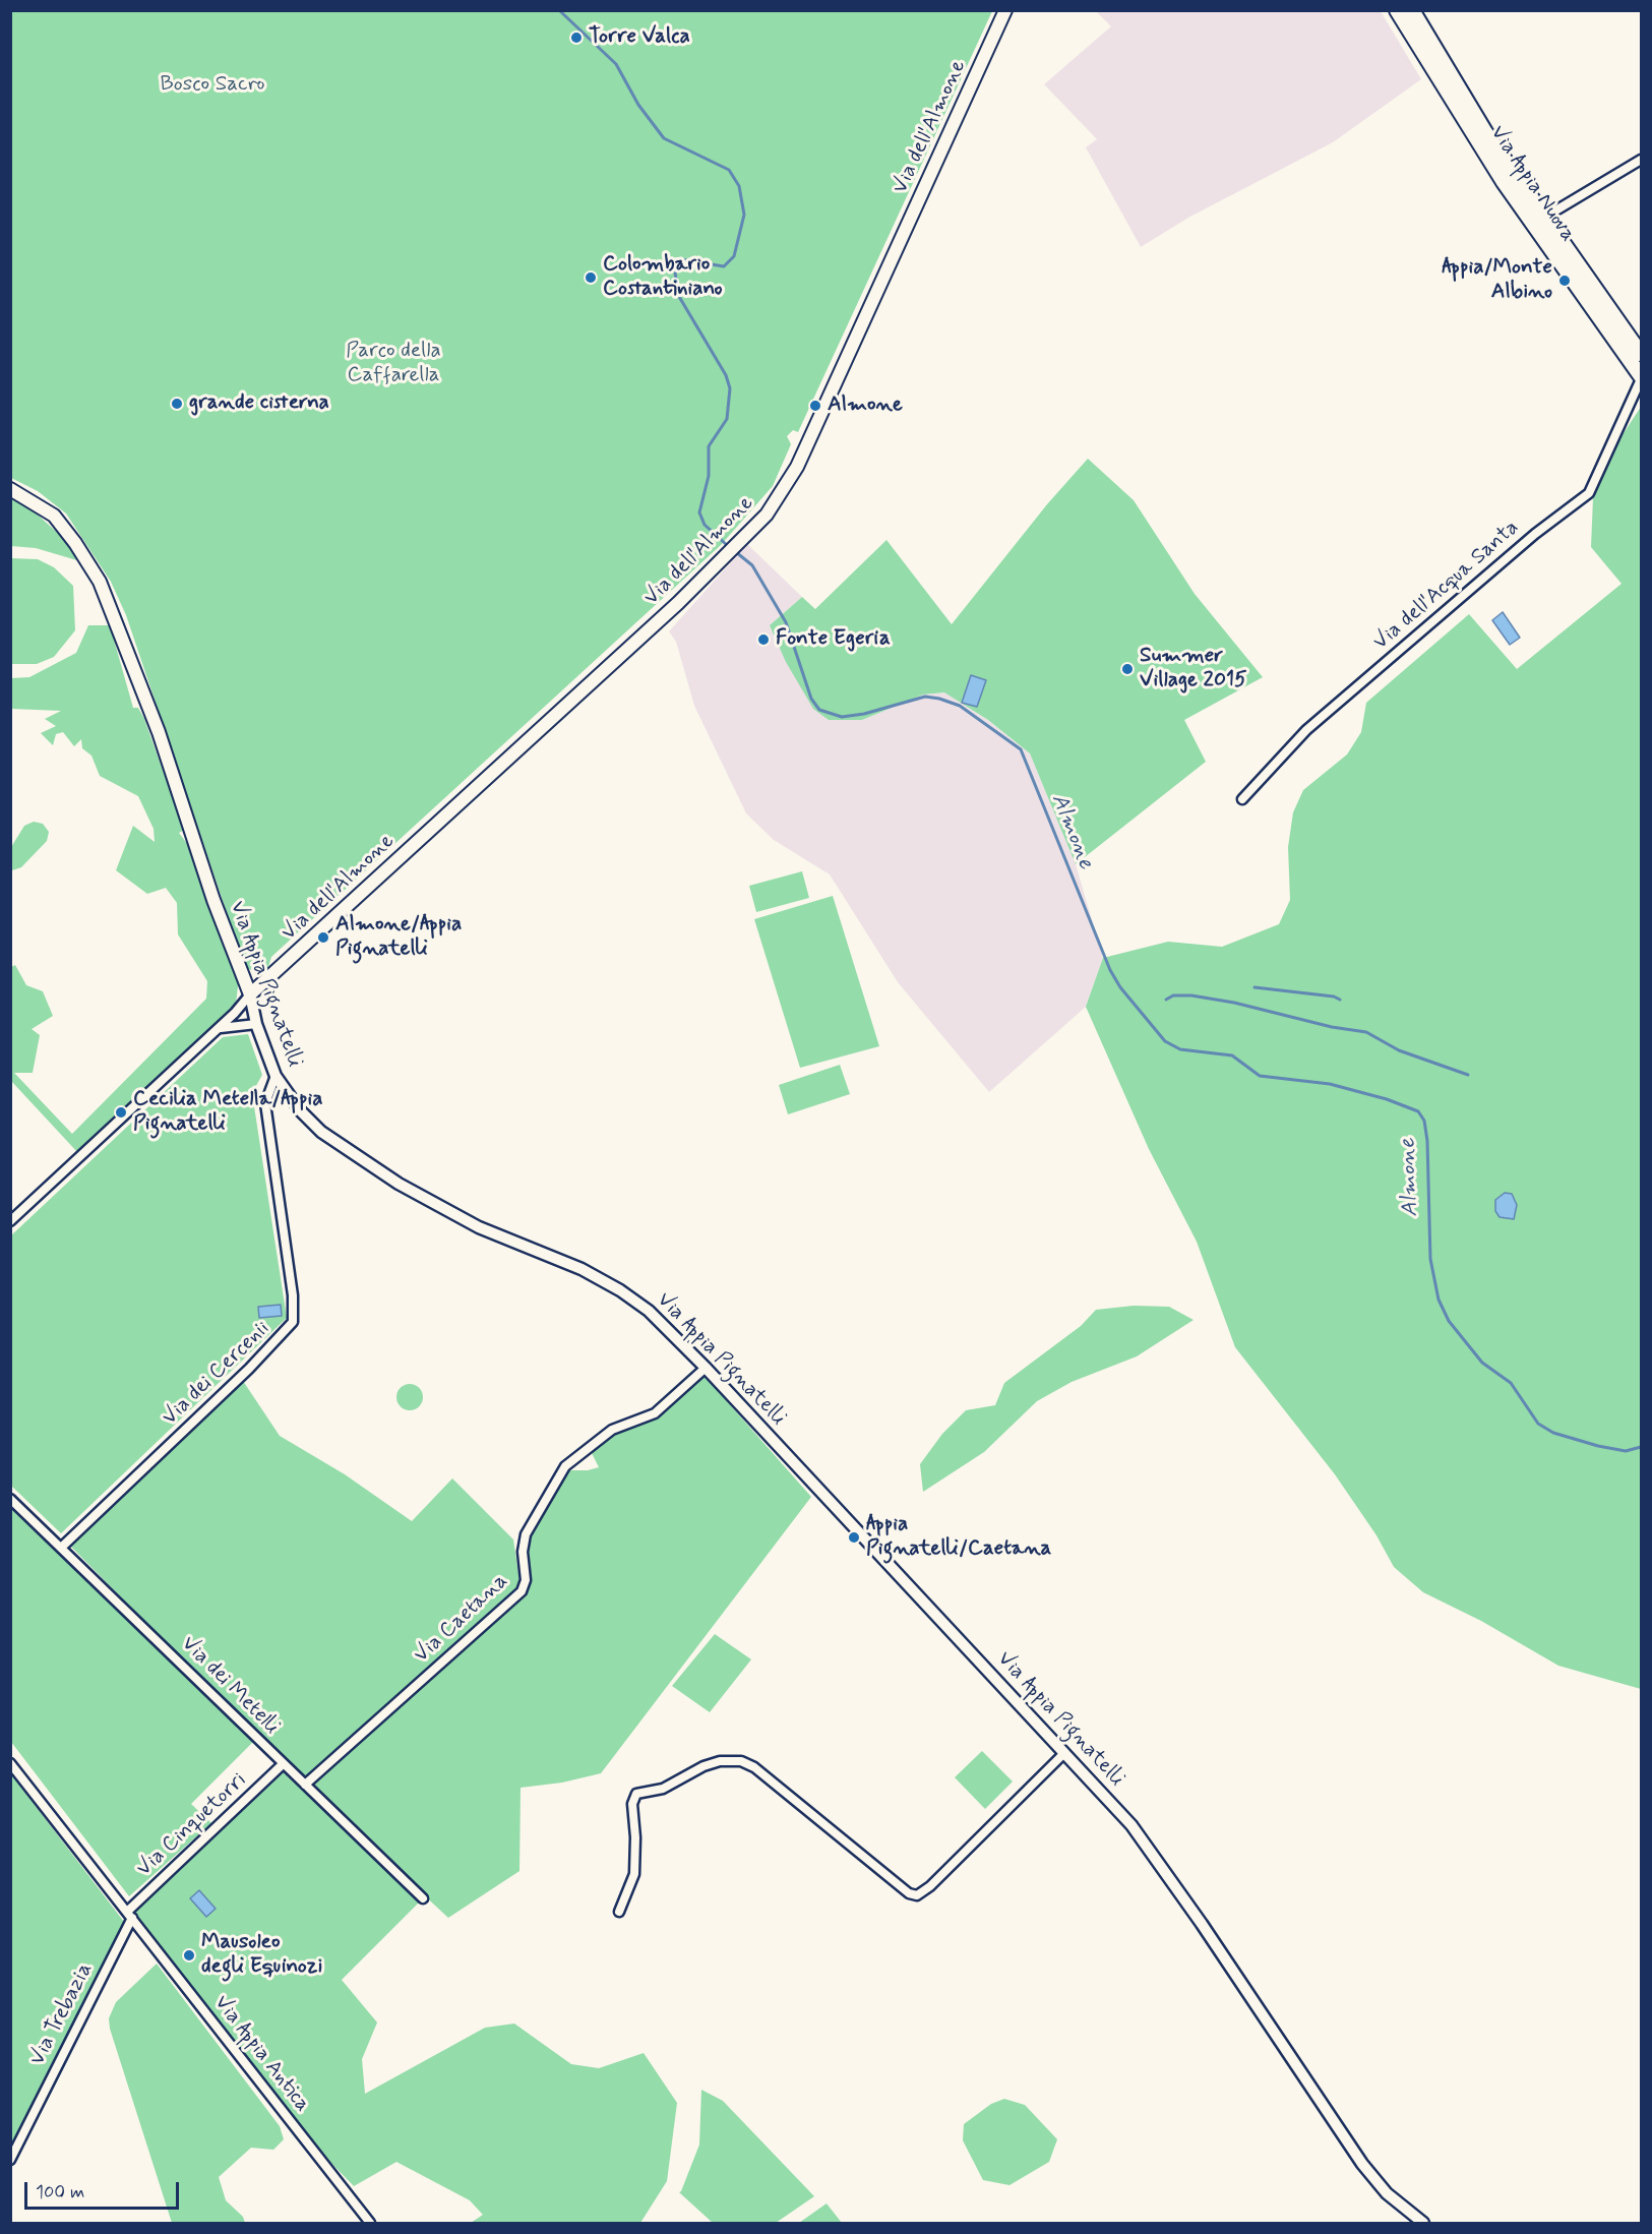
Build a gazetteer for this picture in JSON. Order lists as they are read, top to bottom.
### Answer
{
  "streets": {
    "main road": ["Via dell'Almone", "Via Appia Nuova", "Via Appia Pignatelli"],
    "street": [
      "Via dell'Acqua Santa",
      "Via dei Cercenii",
      "Via Caetana",
      "Via dei Metelli",
      "Via Cinquetorri",
      "Via Trebazia",
      "Via Appia Antica"
    ]
  },
  "crossings": [
    ["Via dell'Almone", "Via Appia Pignatelli"],
    ["Via Appia Nuova", "Via dell'Acqua Santa"],
    ["Via Appia Pignatelli", "Via dei Cercenii"],
    ["Via Appia Pignatelli", "Via Caetana"],
    ["Via dei Cercenii", "Via dei Metelli"],
    ["Via Caetana", "Via dei Metelli"],
    ["Via dei Metelli", "Via Cinquetorri"],
    ["Via Cinquetorri", "Via Trebazia"],
    ["Via Cinquetorri", "Via Appia Antica"],
    ["Via Trebazia", "Via Appia Antica"]
  ],
  "water": ["Almone"],
  "parks": ["Bosco Sacro", "Parco della Caffarella"],
  "places": [
    "Torre Valca",
    "Colombario Costantiniano",
    "Appia/Monte Albino",
    "grande cisterna",
    "Almone",
    "Fonte Egeria",
    "Summer Village 2015",
    "Almone/Appia Pignatelli",
    "Cecilia Metella/Appia Pignatelli",
    "Appia Pignatelli/Caetana",
    "Mausoleo degli Equinozi"
  ],
  "scale_bar": "100 m"
}
